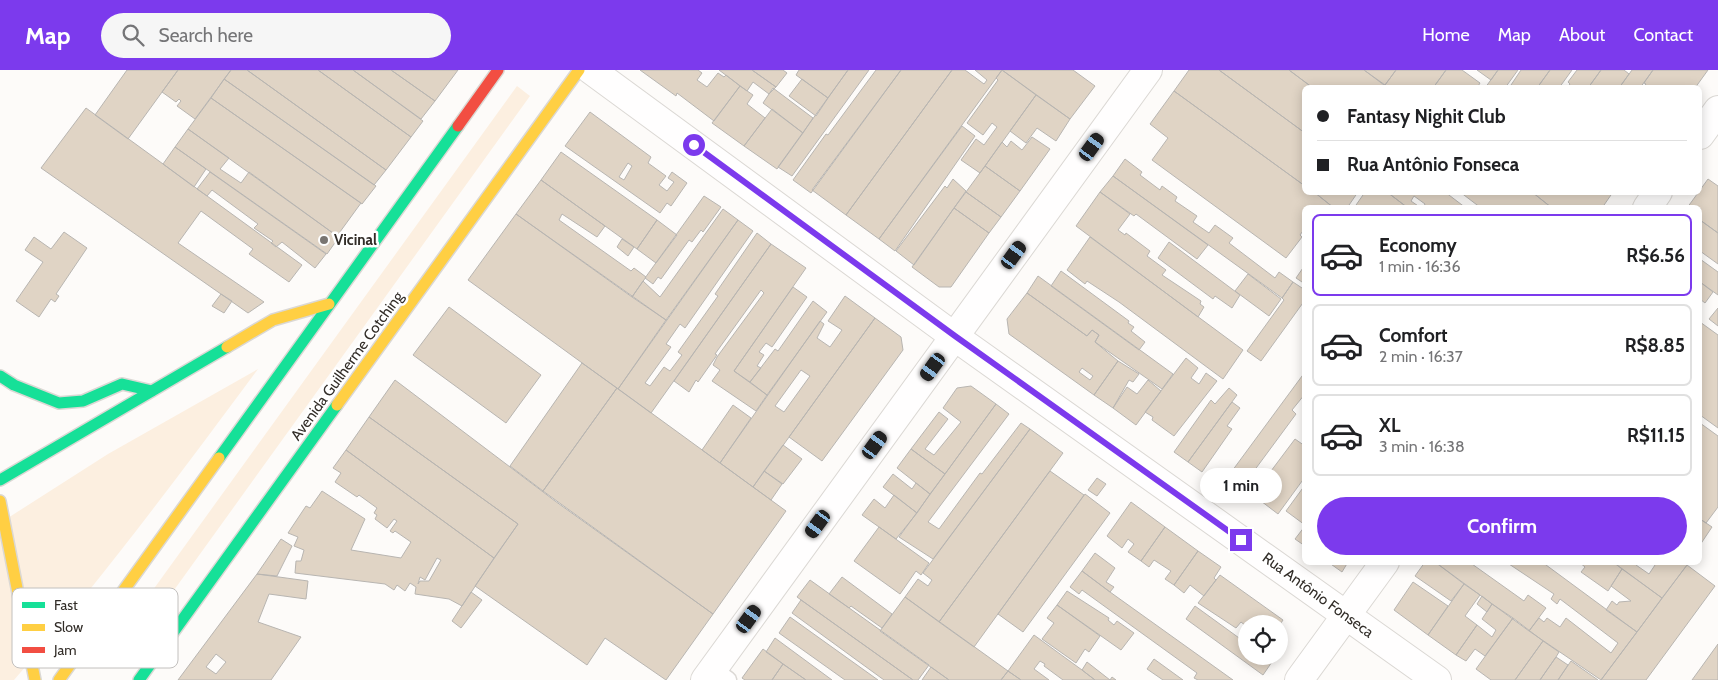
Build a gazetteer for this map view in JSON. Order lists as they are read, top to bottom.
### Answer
{
  "streets": {
    "main road": ["Avenida Guilherme Cotching"],
    "street": ["Rua Antônio Fonseca"]
  },
  "places": ["Vicinal"],
  "legend": ["Fast", "Slow", "Jam"],
  "page": {
    "header": "Map",
    "search": "Search here",
    "nav": [
      "Home",
      "Map",
      "About",
      "Contact"
    ],
    "banner": ["Fantasy Nighit Club", "Rua Antônio Fonseca"],
    "list": [
      {
        "name": "Economy",
        "note": "1 min · 16:36",
        "value": "R$6.56"
      },
      {
        "name": "Comfort",
        "note": "2 min · 16:37",
        "value": "R$8.85"
      },
      {
        "name": "XL",
        "note": "3 min · 16:38",
        "value": "R$11.15"
      }
    ],
    "bubble": "1 min",
    "buttons": "Confirm"
  }
}
